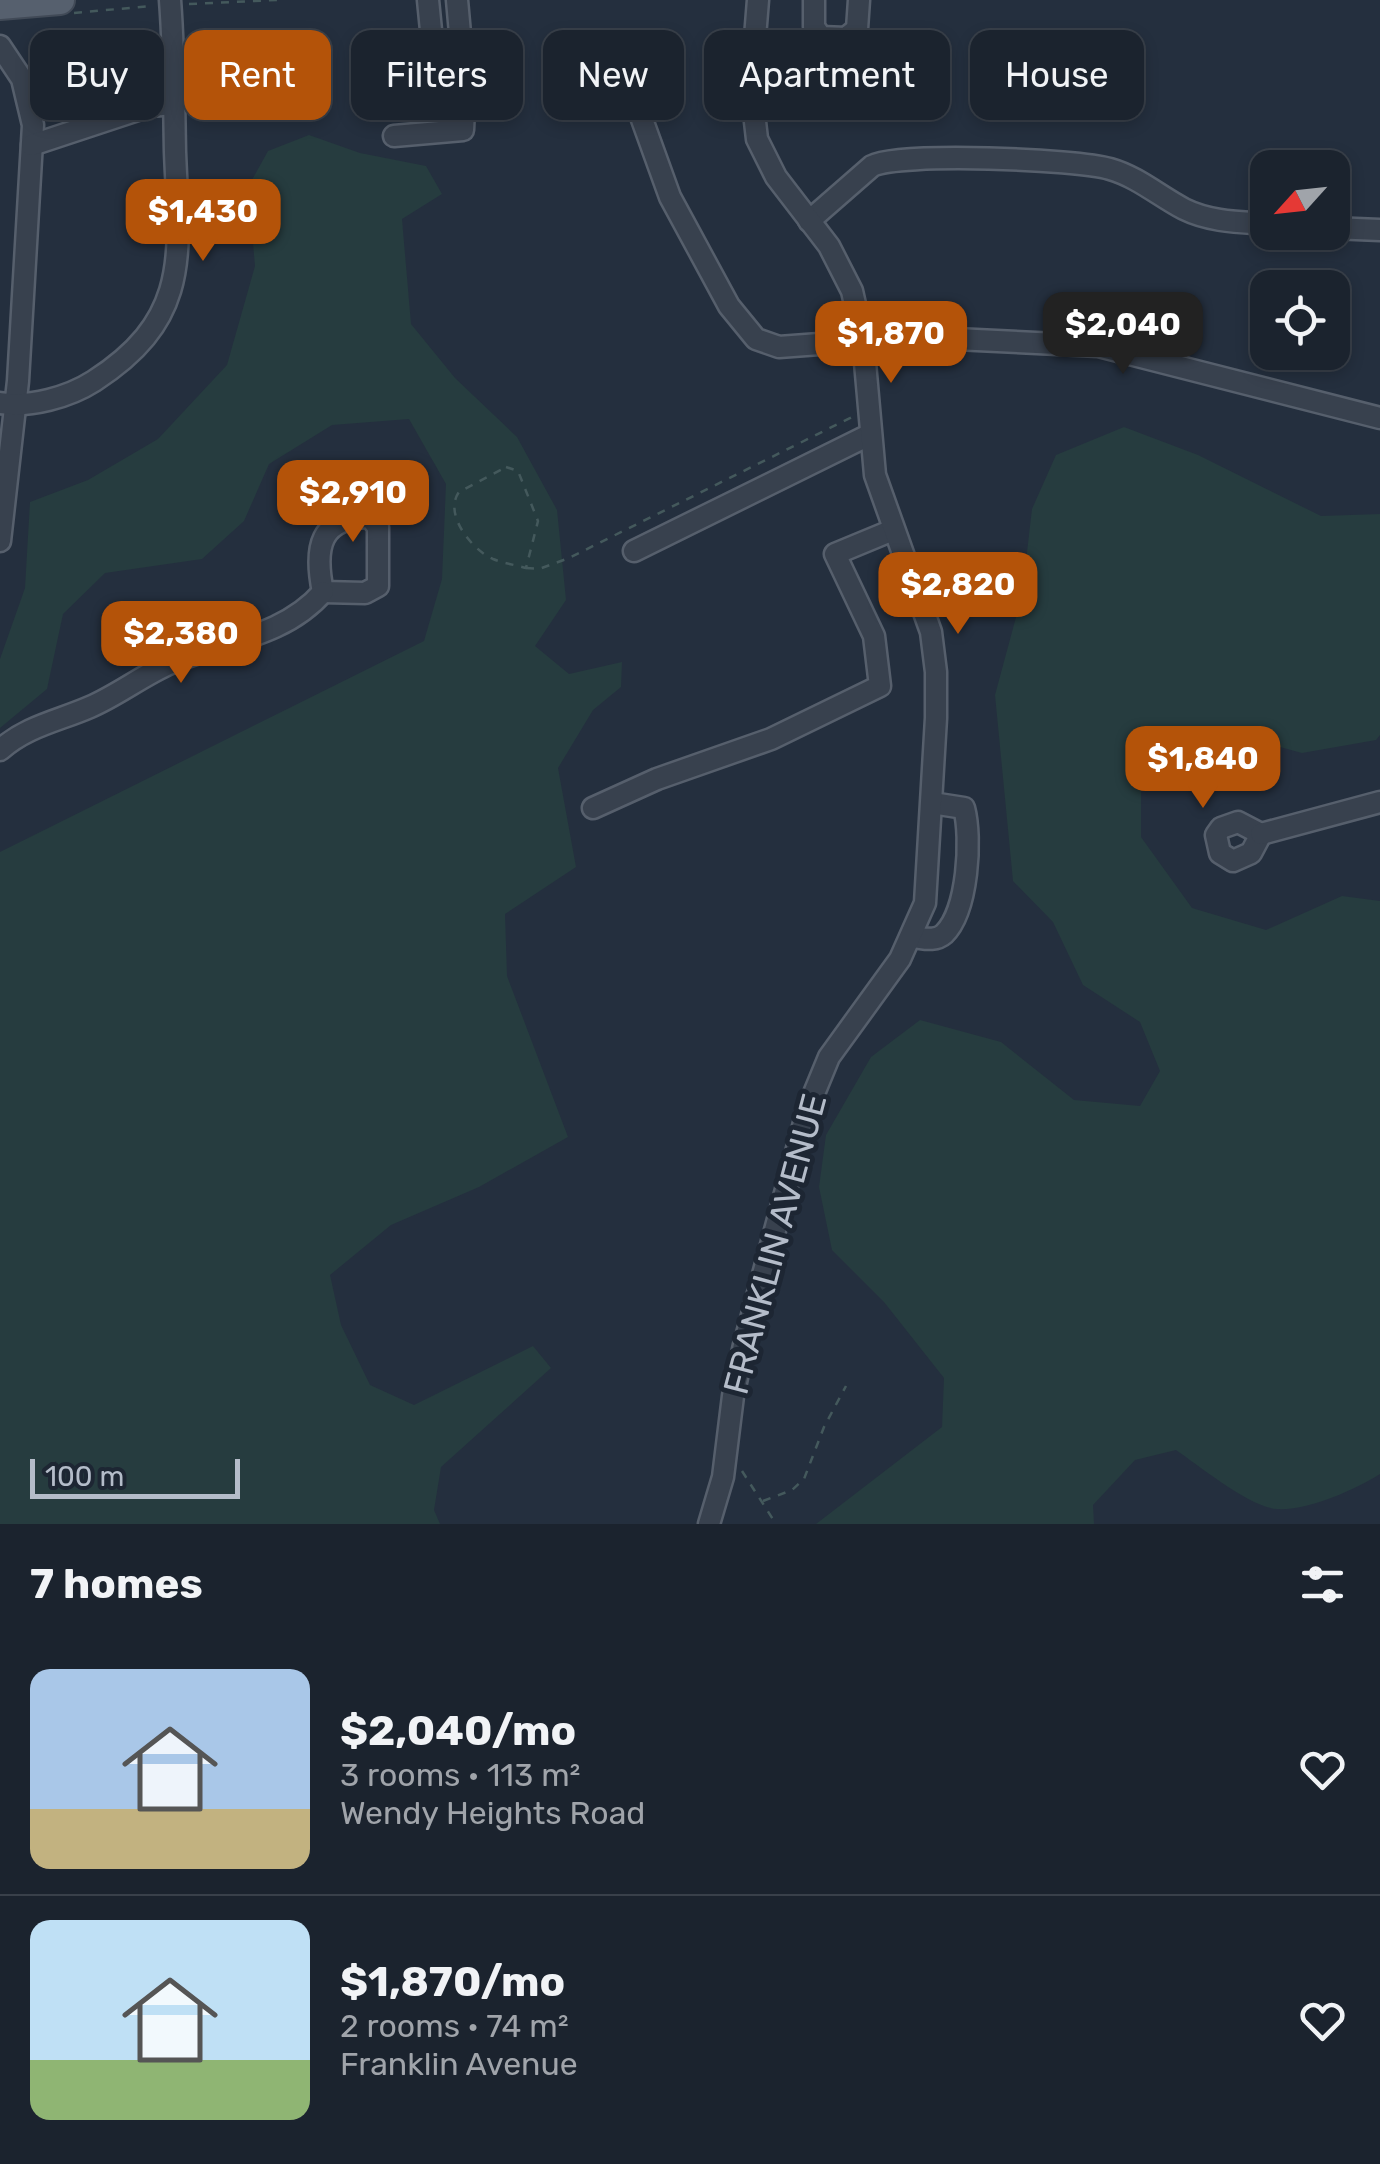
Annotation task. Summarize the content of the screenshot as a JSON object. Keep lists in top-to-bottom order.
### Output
{
  "streets": {
    "street": ["FRANKLIN AVENUE"]
  },
  "scale_bar": "100 m",
  "north": "bottom left",
  "page": {
    "chip": [
      "Buy",
      "Rent",
      "Filters",
      "New",
      "Apartment",
      "House"
    ],
    "price": [
      "$1,430",
      "$2,040",
      "$1,870",
      "$2,910",
      "$2,820",
      "$2,380",
      "$1,840"
    ],
    "scale": "100 m",
    "heading": "7 homes",
    "list": [
      {
        "name": "$2,040/mo",
        "note": "3 rooms · 113 m² · Wendy Heights Road"
      },
      {
        "name": "$1,870/mo",
        "note": "2 rooms · 74 m² · Franklin Avenue"
      }
    ]
  }
}
